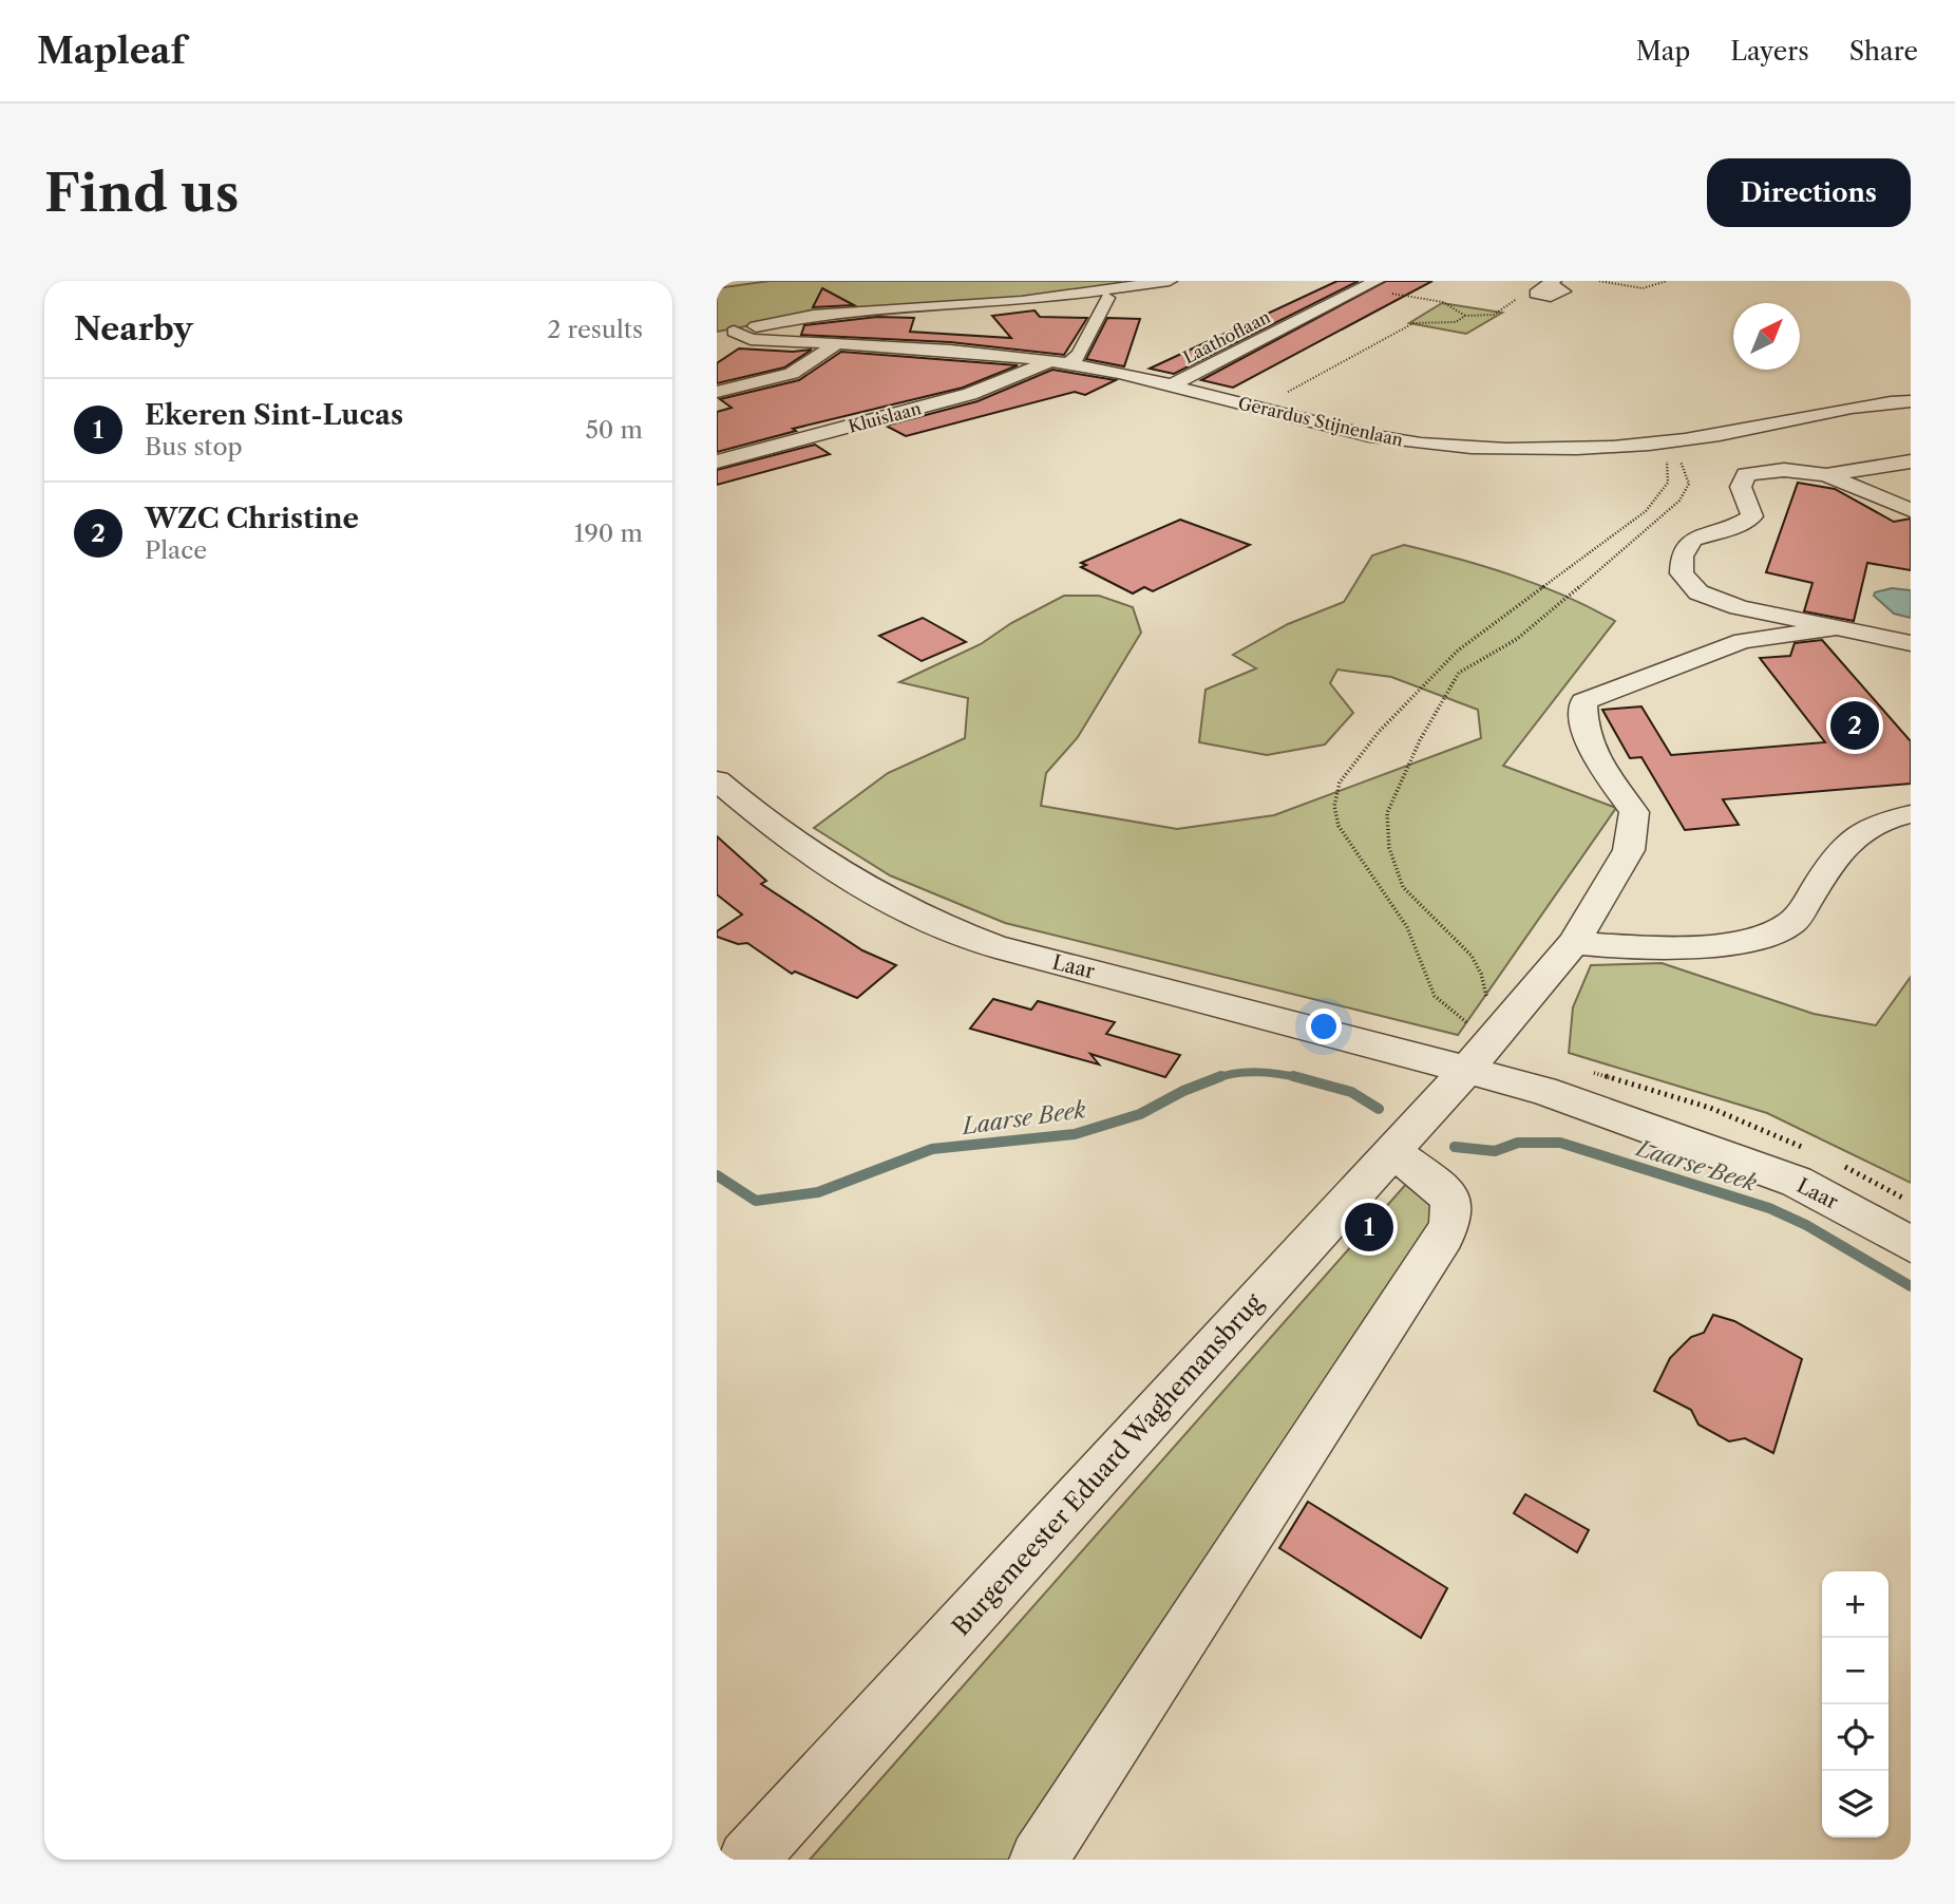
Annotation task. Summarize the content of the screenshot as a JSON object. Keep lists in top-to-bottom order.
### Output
{
  "streets": {
    "street": [
      "Laathoflaan",
      "Kluislaan",
      "Gerardus Stijnenlaan",
      "Laar",
      "Burgemeester Eduard Waghemansbrug"
    ]
  },
  "crossings": [
    ["Laathoflaan", "Gerardus Stijnenlaan"],
    ["Kluislaan", "Gerardus Stijnenlaan"],
    ["Laar", "Burgemeester Eduard Waghemansbrug"]
  ],
  "water": ["Laarse Beek"],
  "north": "top right",
  "page": {
    "header": "Mapleaf",
    "nav": ["Map", "Layers", "Share"],
    "buttons": "Directions",
    "title": "Find us",
    "heading": ["Nearby", "2 results"],
    "list": [
      {
        "mark": "1",
        "name": "Ekeren Sint-Lucas",
        "note": "Bus stop",
        "value": "50 m"
      },
      {
        "mark": "2",
        "name": "WZC Christine",
        "note": "Place",
        "value": "190 m"
      }
    ],
    "pins": ["2", "1"],
    "map_buttons": ["+", "−"]
  }
}
